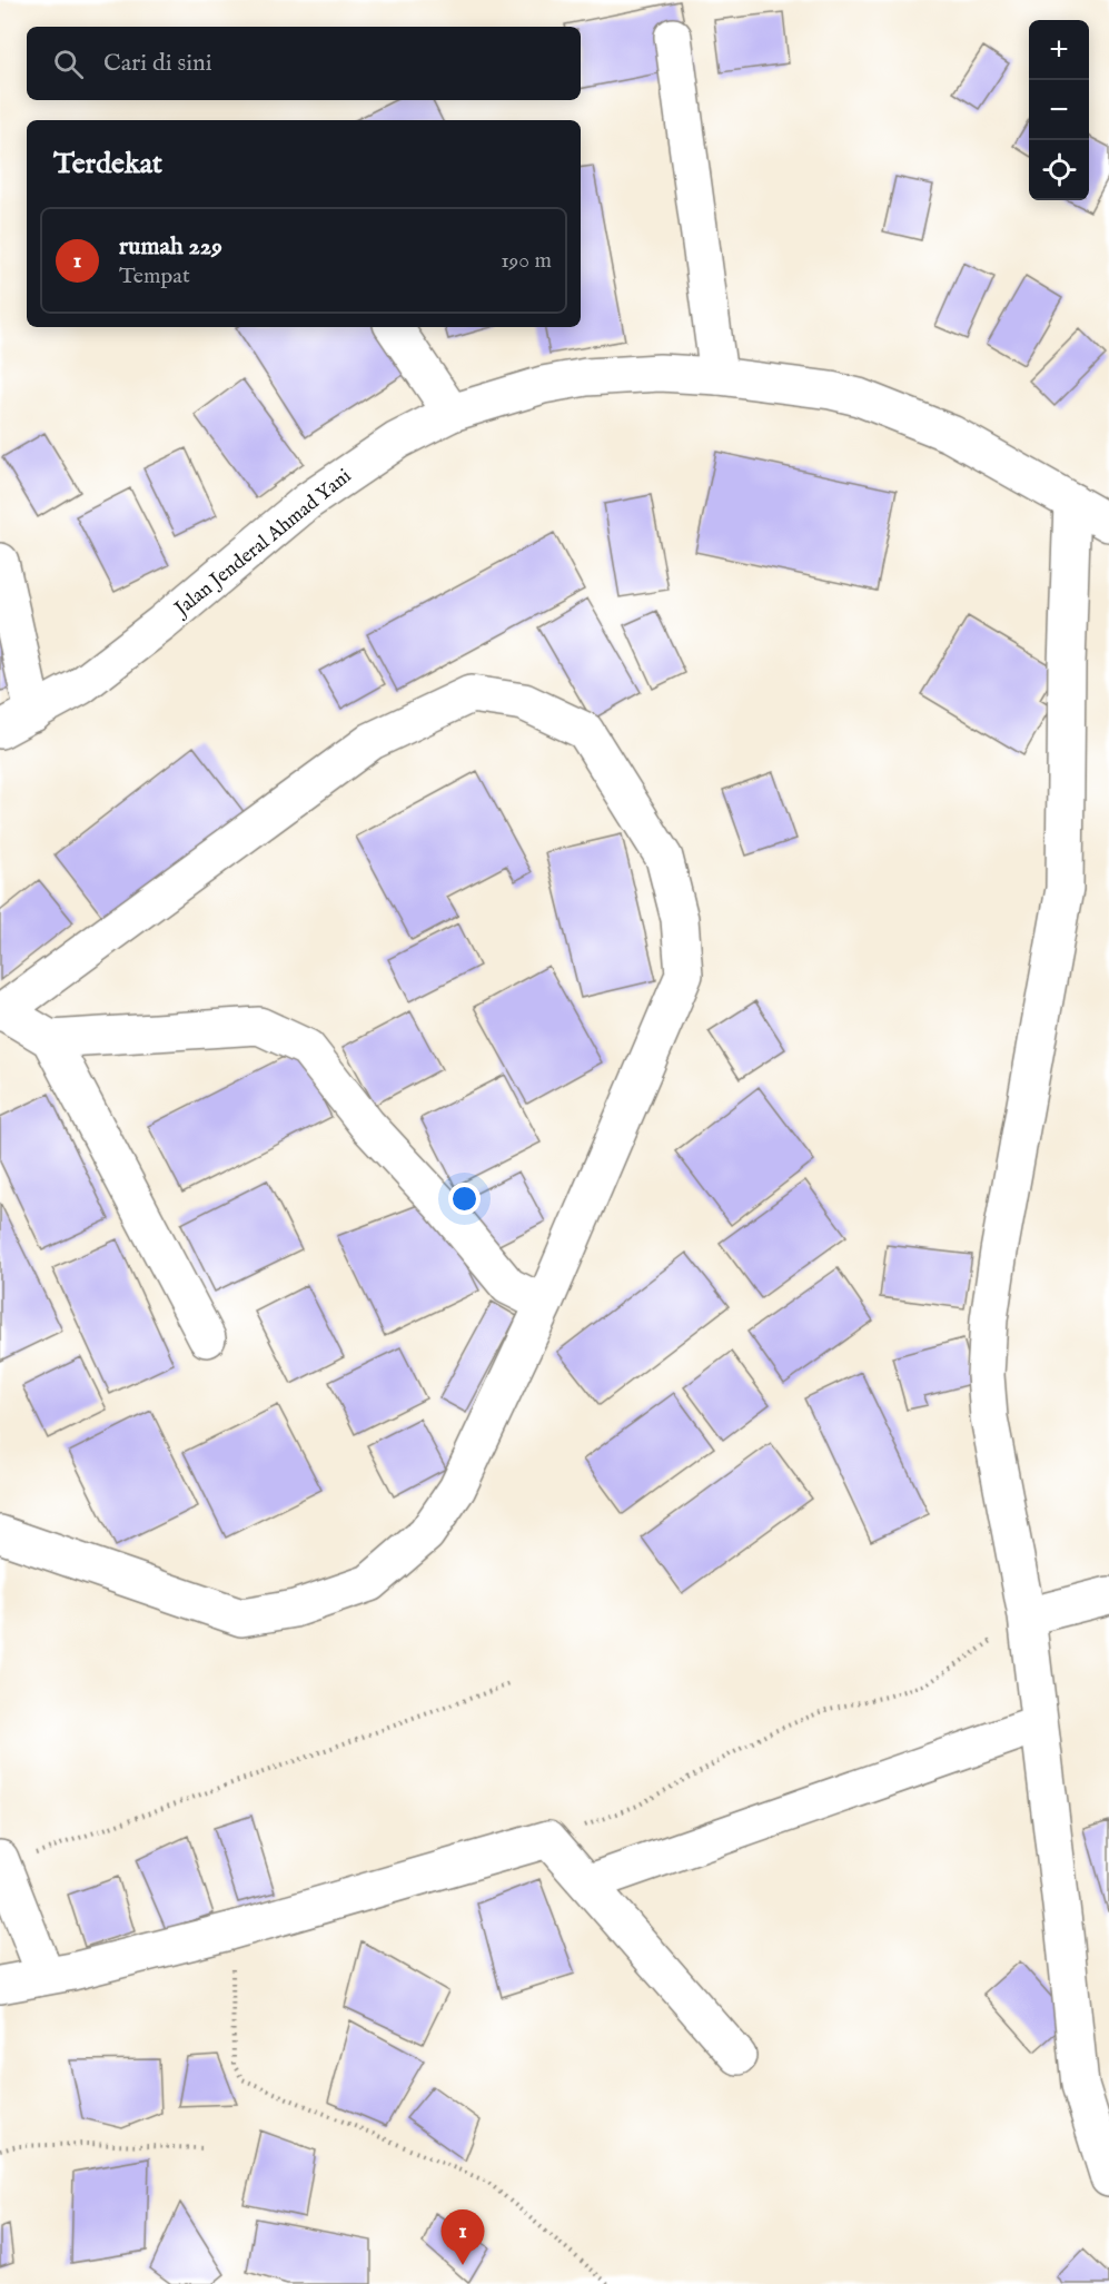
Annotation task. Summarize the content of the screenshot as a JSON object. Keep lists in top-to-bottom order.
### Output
{
  "streets": {
    "main road": ["Jalan Jenderal Ahmad Yani"]
  },
  "page": {
    "map_buttons": ["+", "−"],
    "search": "Cari di sini",
    "heading": "Terdekat",
    "list": [
      {
        "mark": "1",
        "name": "rumah 229",
        "note": "Tempat",
        "value": "190 m"
      }
    ],
    "pins": "1"
  }
}
